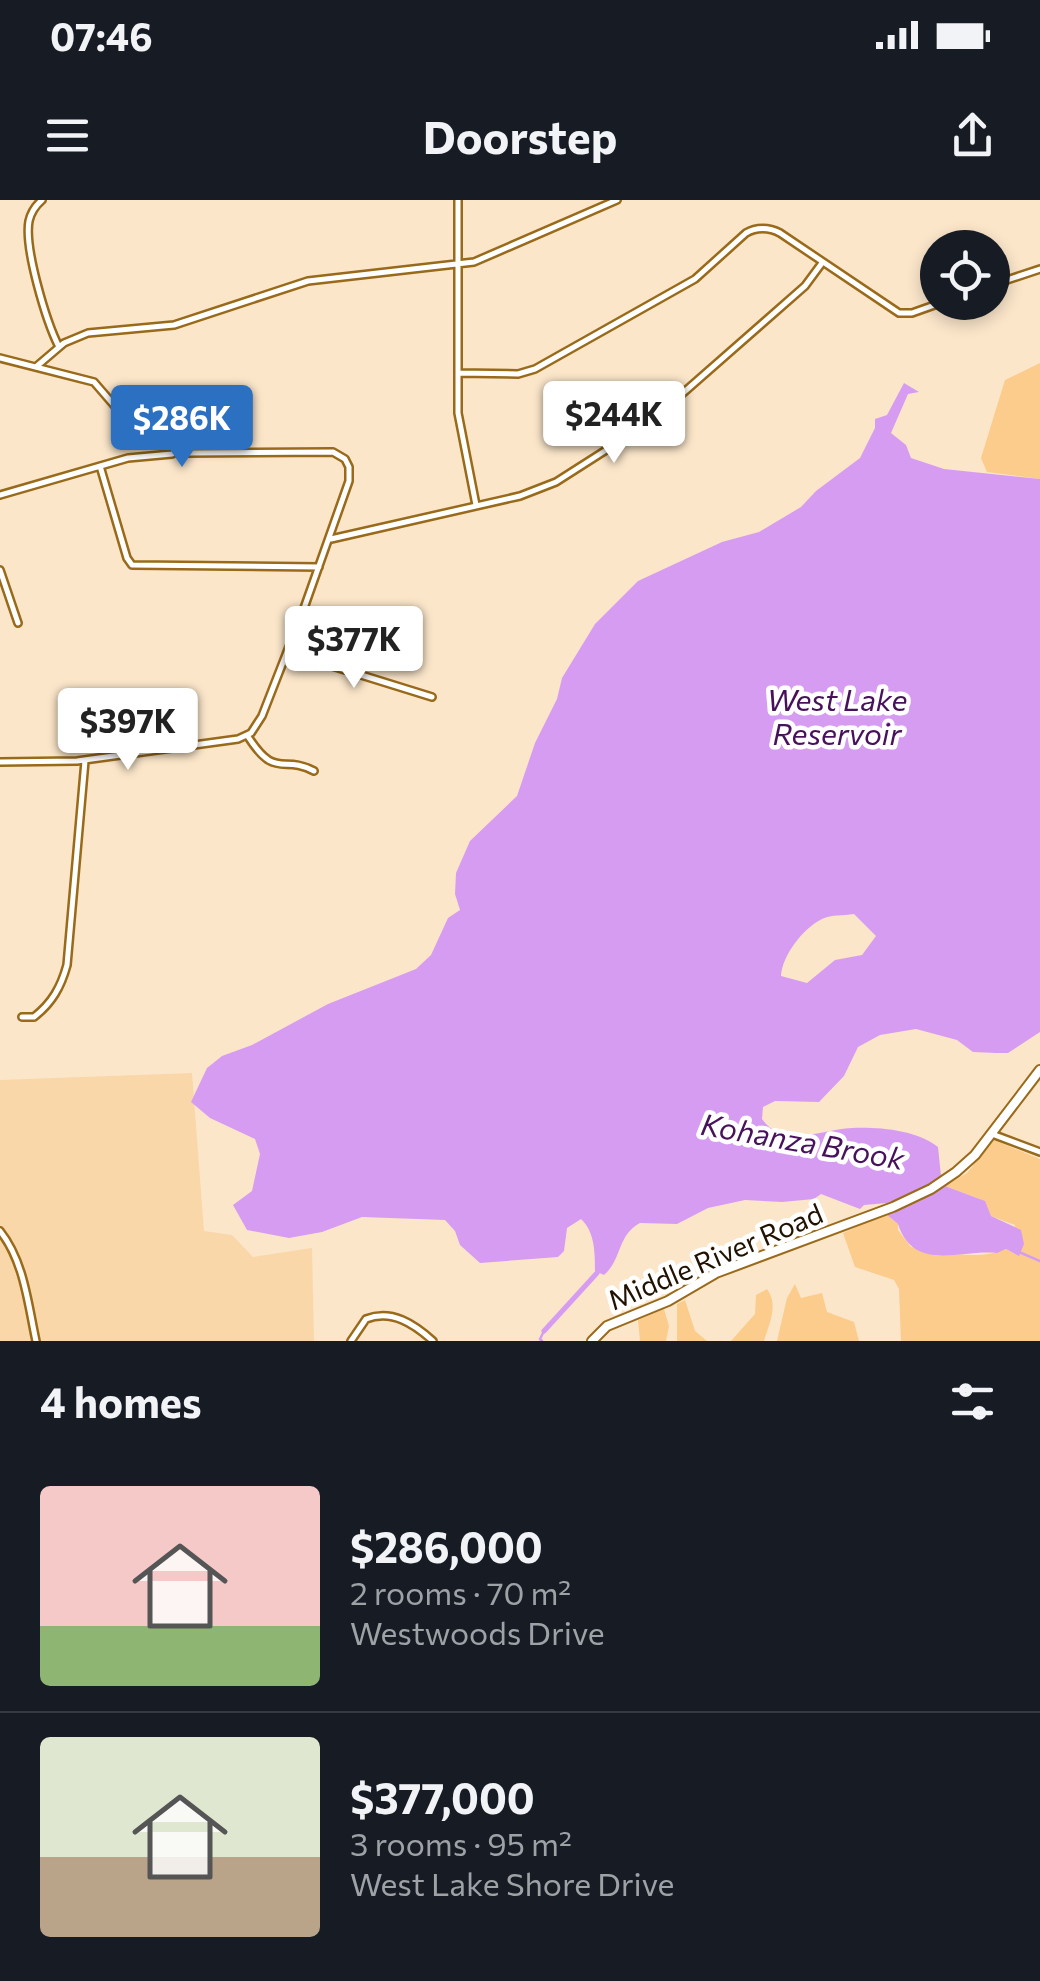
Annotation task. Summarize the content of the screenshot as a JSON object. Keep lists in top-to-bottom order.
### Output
{
  "streets": {
    "main road": ["Middle River Road"]
  },
  "water": ["West Lake Reservoir", "Kohanza Brook"],
  "page": {
    "status": "07:46",
    "header": "Doorstep",
    "price": [
      "$244K",
      "$286K",
      "$377K",
      "$397K"
    ],
    "heading": "4 homes",
    "list": [
      {
        "name": "$286,000",
        "note": "2 rooms · 70 m² · Westwoods Drive"
      },
      {
        "name": "$377,000",
        "note": "3 rooms · 95 m² · West Lake Shore Drive"
      }
    ]
  }
}
